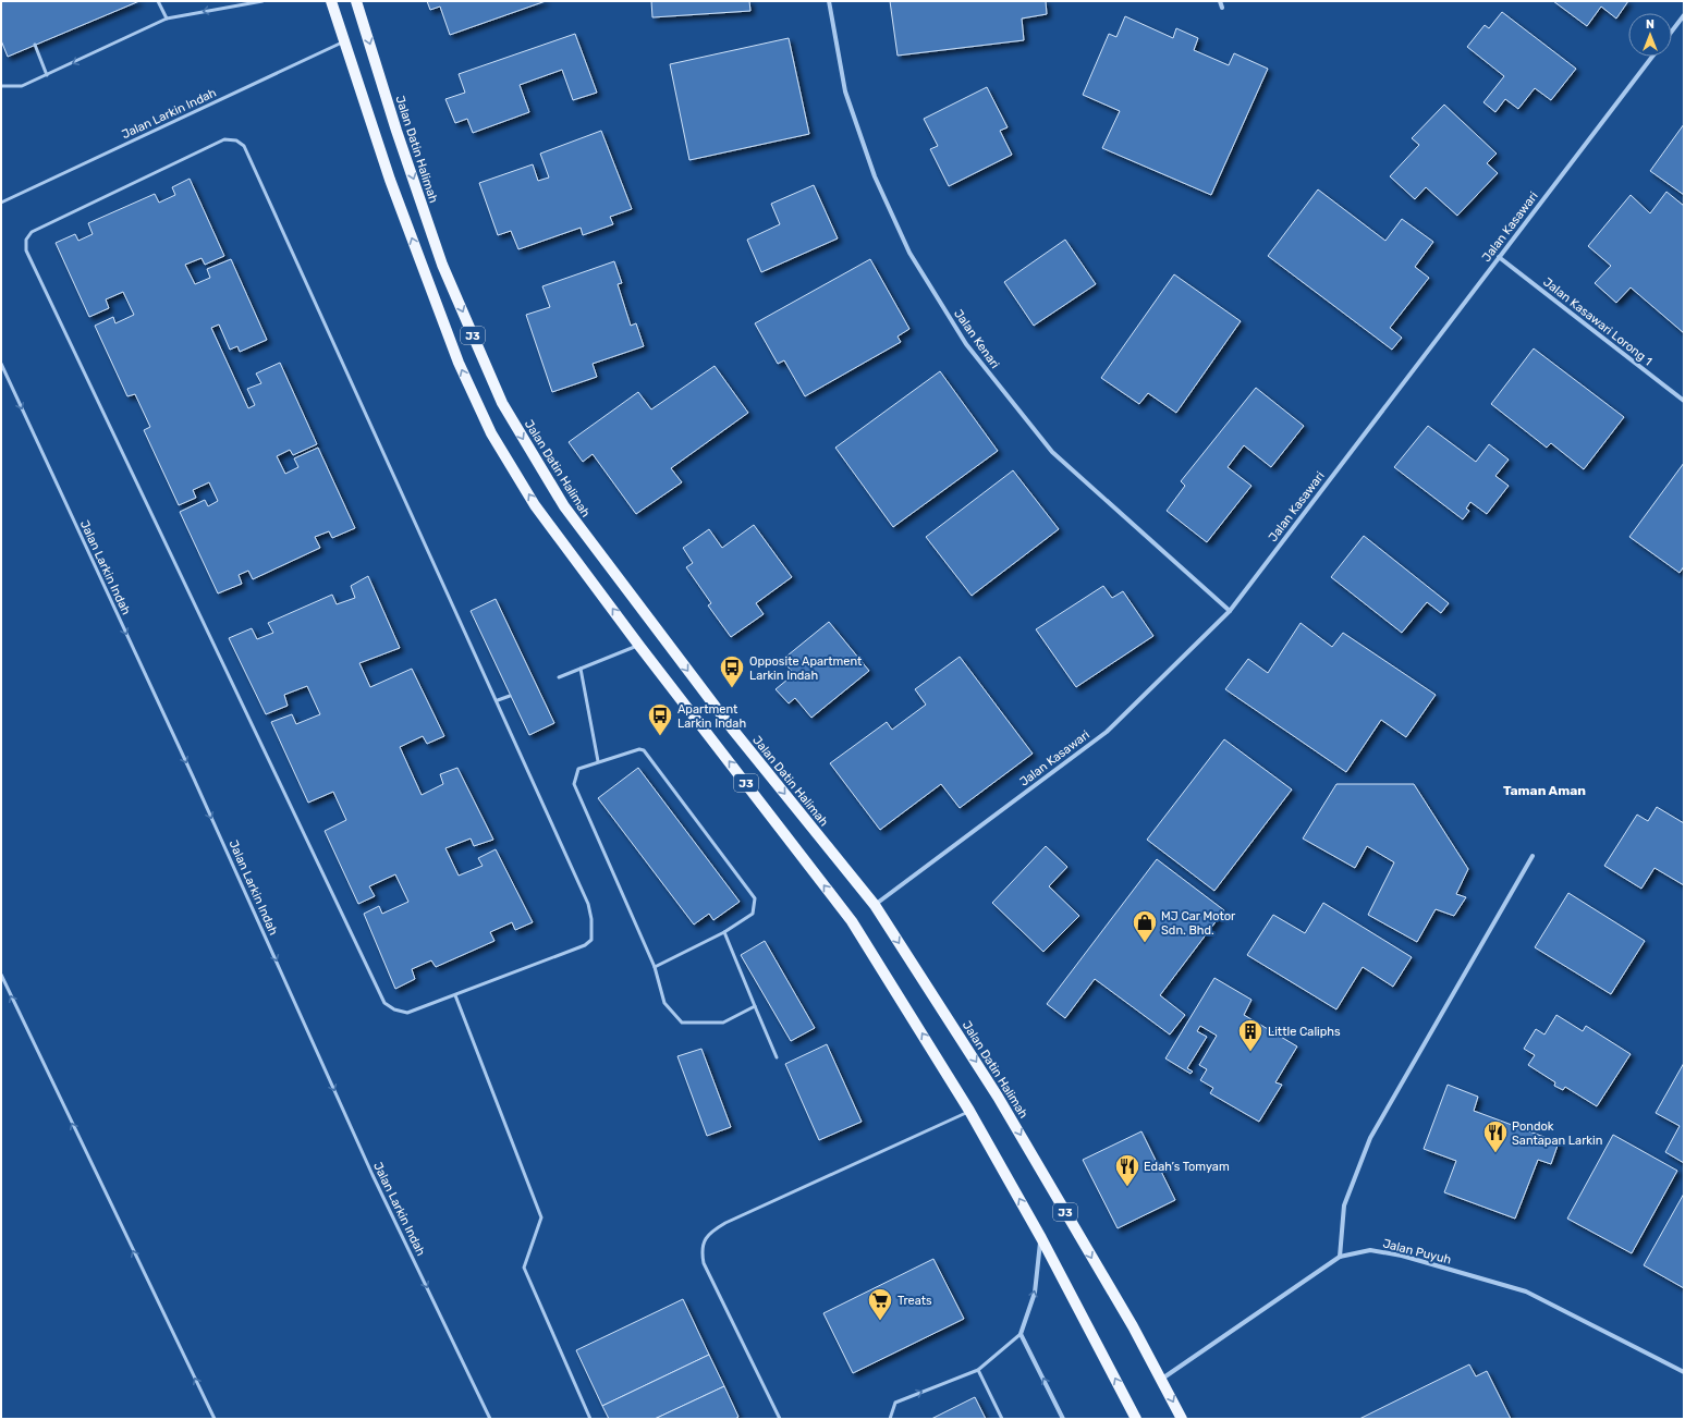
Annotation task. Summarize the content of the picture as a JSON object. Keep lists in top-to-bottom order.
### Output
{
  "streets": {
    "main road": ["Jalan Datin Halimah", "J3"],
    "street": [
      "Jalan Kasawari",
      "Jalan Kasawari Lorong 1",
      "Jalan Kenari",
      "Jalan Puyuh"
    ],
    "lane": ["Jalan Larkin Indah"]
  },
  "crossings": [
    ["Jalan Larkin Indah", "J3"],
    ["Jalan Datin Halimah", "Jalan Kasawari"],
    ["Jalan Datin Halimah", "Jalan Puyuh"],
    ["Jalan Kasawari", "Jalan Kasawari Lorong 1"],
    ["Jalan Kasawari", "Jalan Kenari"]
  ],
  "one_way": ["Jalan Larkin Indah"],
  "districts": ["Taman Aman"],
  "places": {
    "bus stop": ["Opposite Apartment Larkin Indah", "Apartment Larkin Indah"],
    "shop": ["MJ Car Motor Sdn. Bhd."],
    "building": ["Little Caliphs"],
    "restaurant": ["Pondok Santapan Larkin", "Edah’s Tomyam"],
    "supermarket": ["Treats"]
  },
  "north": "top"
}
